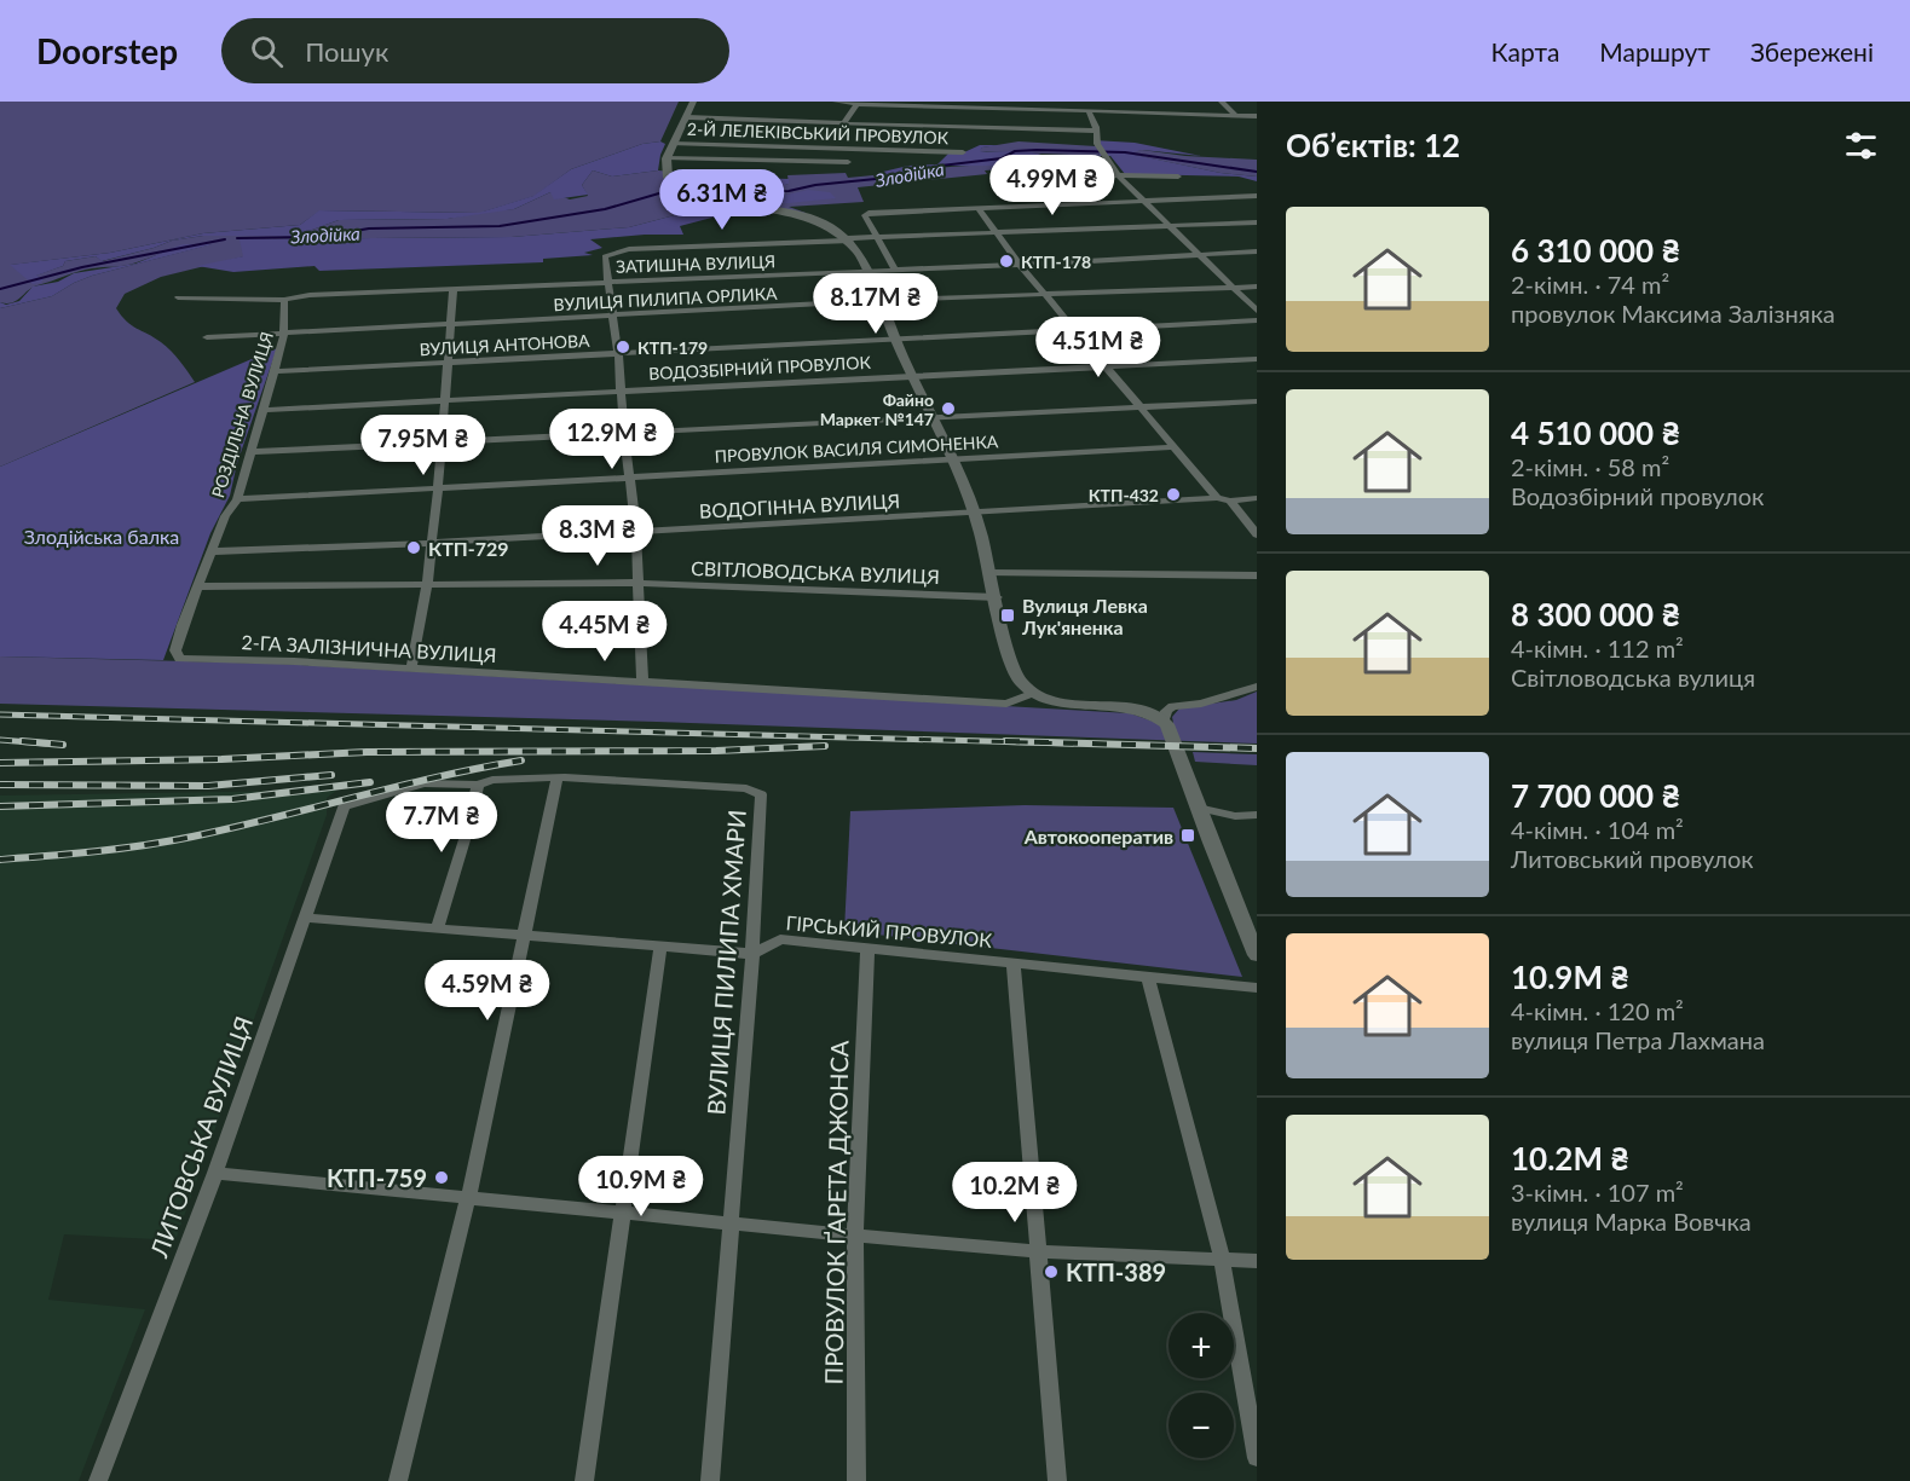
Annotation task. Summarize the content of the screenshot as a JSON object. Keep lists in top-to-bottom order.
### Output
{
  "streets": {
    "street": [
      "2-Й ЛЕЛЕКІВСЬКИЙ ПРОВУЛОК",
      "ЗАТИШНА ВУЛИЦЯ",
      "ВУЛИЦЯ ПИЛИПА ОРЛИКА",
      "ВУЛИЦЯ АНТОНОВА",
      "ВОДОЗБІРНИЙ ПРОВУЛОК",
      "РОЗДІЛЬНА ВУЛИЦЯ",
      "ПРОВУЛОК ВАСИЛЯ СИМОНЕНКА",
      "ВОДОГІННА ВУЛИЦЯ",
      "СВІТЛОВОДСЬКА ВУЛИЦЯ",
      "2-ГА ЗАЛІЗНИЧНА ВУЛИЦЯ",
      "ГІРСЬКИЙ ПРОВУЛОК",
      "ВУЛИЦЯ ПИЛИПА ХМАРИ",
      "ЛИТОВСЬКА ВУЛИЦЯ",
      "ПРОВУЛОК ҐАРЕТА ДЖОНСА"
    ]
  },
  "crossings": [
    ["ЗАТИШНА ВУЛИЦЯ", "РОЗДІЛЬНА ВУЛИЦЯ"],
    ["ВУЛИЦЯ ПИЛИПА ОРЛИКА", "РОЗДІЛЬНА ВУЛИЦЯ"],
    ["ВУЛИЦЯ АНТОНОВА", "РОЗДІЛЬНА ВУЛИЦЯ"],
    ["ВОДОЗБІРНИЙ ПРОВУЛОК", "РОЗДІЛЬНА ВУЛИЦЯ"],
    ["РОЗДІЛЬНА ВУЛИЦЯ", "ПРОВУЛОК ВАСИЛЯ СИМОНЕНКА"],
    ["РОЗДІЛЬНА ВУЛИЦЯ", "ВОДОГІННА ВУЛИЦЯ"],
    ["РОЗДІЛЬНА ВУЛИЦЯ", "СВІТЛОВОДСЬКА ВУЛИЦЯ"],
    ["РОЗДІЛЬНА ВУЛИЦЯ", "2-ГА ЗАЛІЗНИЧНА ВУЛИЦЯ"],
    ["ГІРСЬКИЙ ПРОВУЛОК", "ВУЛИЦЯ ПИЛИПА ХМАРИ"],
    ["ГІРСЬКИЙ ПРОВУЛОК", "ЛИТОВСЬКА ВУЛИЦЯ"],
    ["ГІРСЬКИЙ ПРОВУЛОК", "ПРОВУЛОК ҐАРЕТА ДЖОНСА"]
  ],
  "water": ["Злодійка"],
  "parks": ["Злодійська балка"],
  "places": {
    "other": [
      "КТП-178",
      "КТП-179",
      "Файно Маркет №147",
      "КТП-432",
      "КТП-729",
      "КТП-759",
      "КТП-389"
    ],
    "transit": ["Вулиця Левка Лук'яненка", "Автокооператив"]
  },
  "page": {
    "header": "Doorstep",
    "search": "Пошук",
    "nav": ["Карта", "Маршрут", "Збережені"],
    "heading": "Об’єктів: 12",
    "price": [
      "4.99M ₴",
      "6.31M ₴",
      "8.17M ₴",
      "4.51M ₴",
      "12.9M ₴",
      "7.95M ₴",
      "8.3M ₴",
      "4.45M ₴",
      "7.7M ₴",
      "4.59M ₴",
      "10.9M ₴",
      "10.2M ₴"
    ],
    "list": [
      {
        "name": "6 310 000 ₴",
        "note": "2-кімн. · 74 m² · провулок Максима Залізняка"
      },
      {
        "name": "4 510 000 ₴",
        "note": "2-кімн. · 58 m² · Водозбірний провулок"
      },
      {
        "name": "8 300 000 ₴",
        "note": "4-кімн. · 112 m² · Світловодська вулиця"
      },
      {
        "name": "7 700 000 ₴",
        "note": "4-кімн. · 104 m² · Литовський провулок"
      },
      {
        "name": "10.9M ₴",
        "note": "4-кімн. · 120 m² · вулиця Петра Лахмана"
      },
      {
        "name": "10.2M ₴",
        "note": "3-кімн. · 107 m² · вулиця Марка Вовчка"
      }
    ],
    "map_buttons": ["+", "−"]
  }
}
